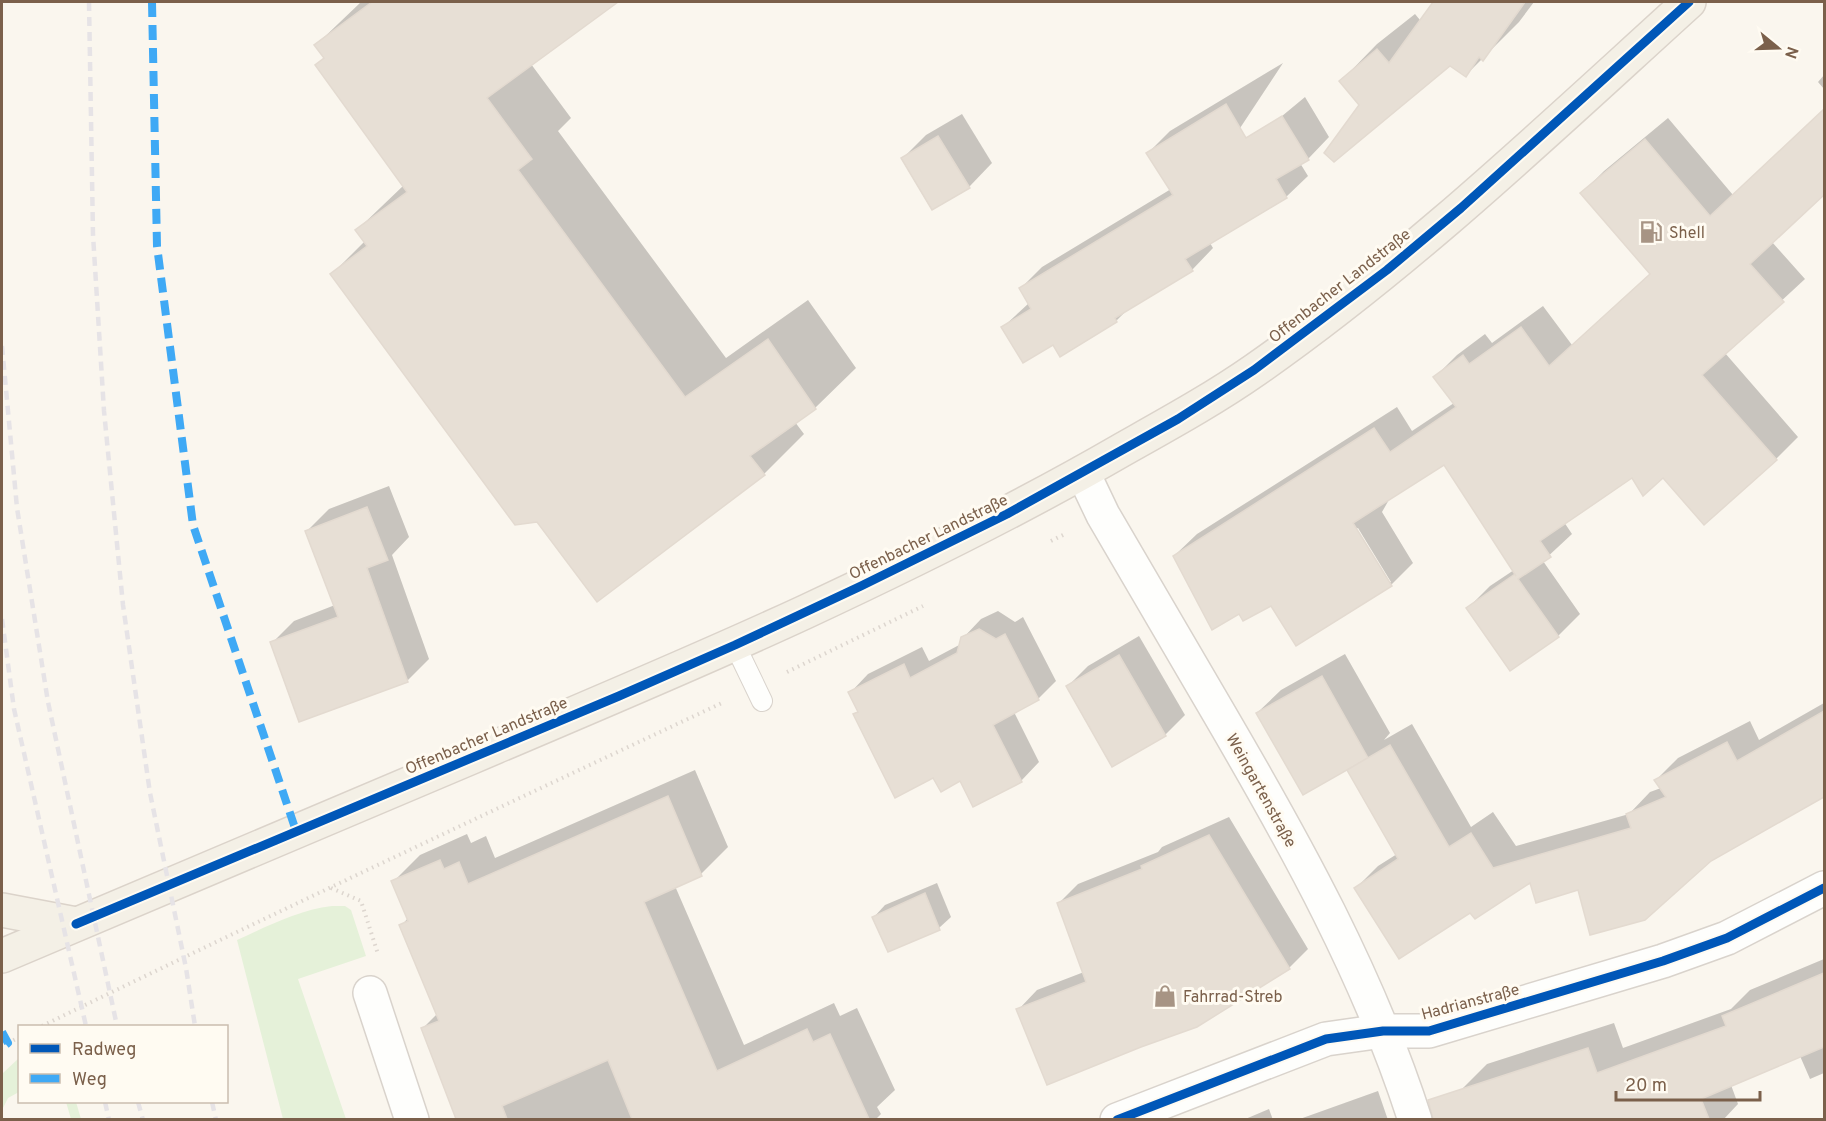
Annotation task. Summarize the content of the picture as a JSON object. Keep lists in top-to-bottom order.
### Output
{
  "streets": {
    "main road": ["Offenbacher Landstraße"],
    "street": ["Weingartenstraße", "Hadrianstraße"]
  },
  "crossings": [
    ["Offenbacher Landstraße", "Weingartenstraße"],
    ["Weingartenstraße", "Hadrianstraße"]
  ],
  "places": {
    "fuel station": ["Shell"],
    "shop": ["Fahrrad-Streb"]
  },
  "legend": ["Radweg", "Weg"],
  "scale_bar": "20 m",
  "north": "right"
}
